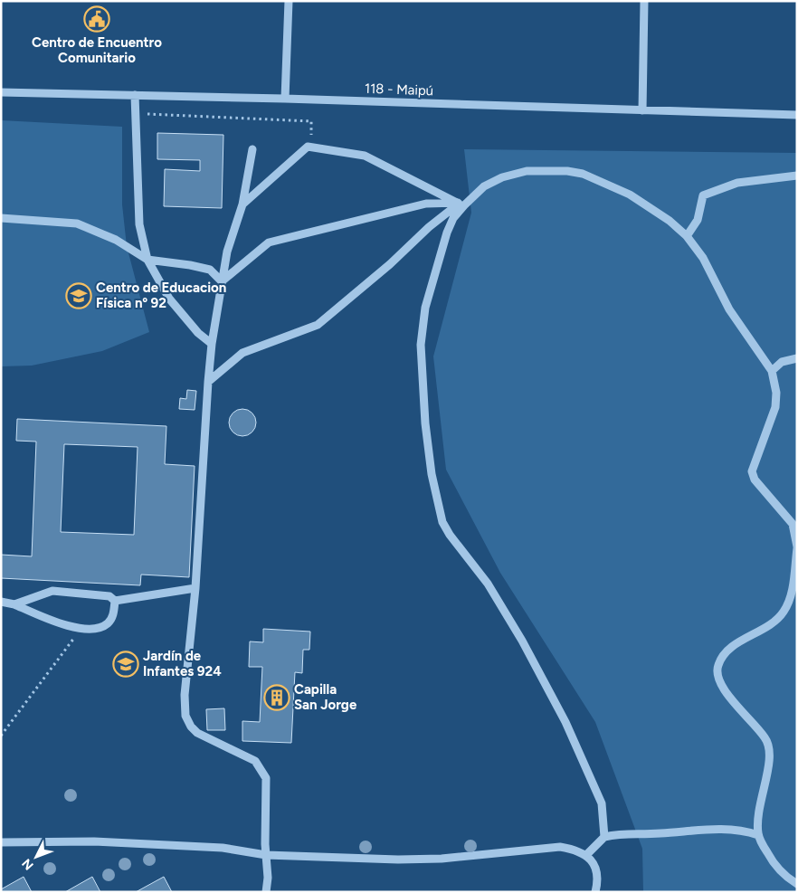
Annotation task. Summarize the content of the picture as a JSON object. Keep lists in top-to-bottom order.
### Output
{
  "streets": {
    "street": ["118 - Maipú"]
  },
  "places": {
    "public building": ["Centro de Encuentro Comunitario"],
    "school or university": ["Centro de Educacion Física nº 92", "Jardín de Infantes 924"],
    "building": ["Capilla San Jorge"]
  },
  "north": "bottom left"
}
